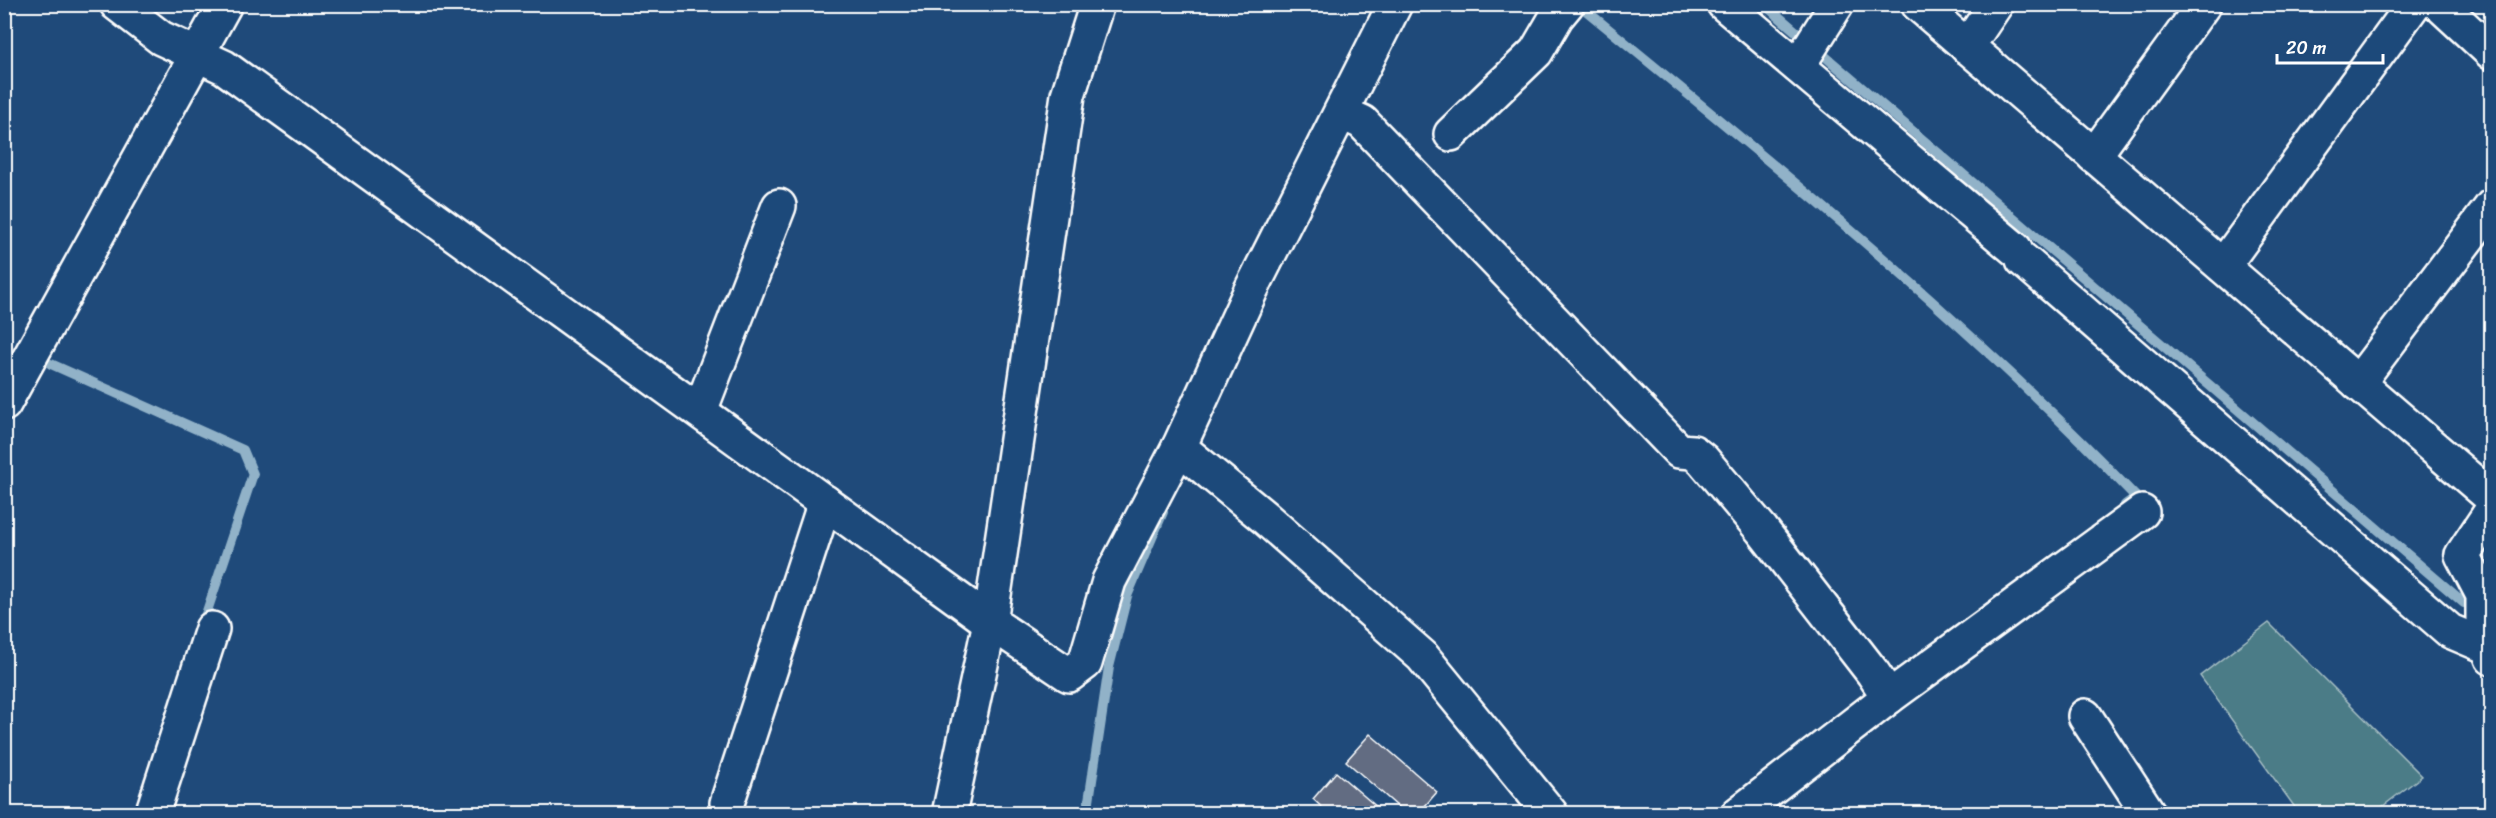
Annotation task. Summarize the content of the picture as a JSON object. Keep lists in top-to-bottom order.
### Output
{
  "scale_bar": "20 m"
}
